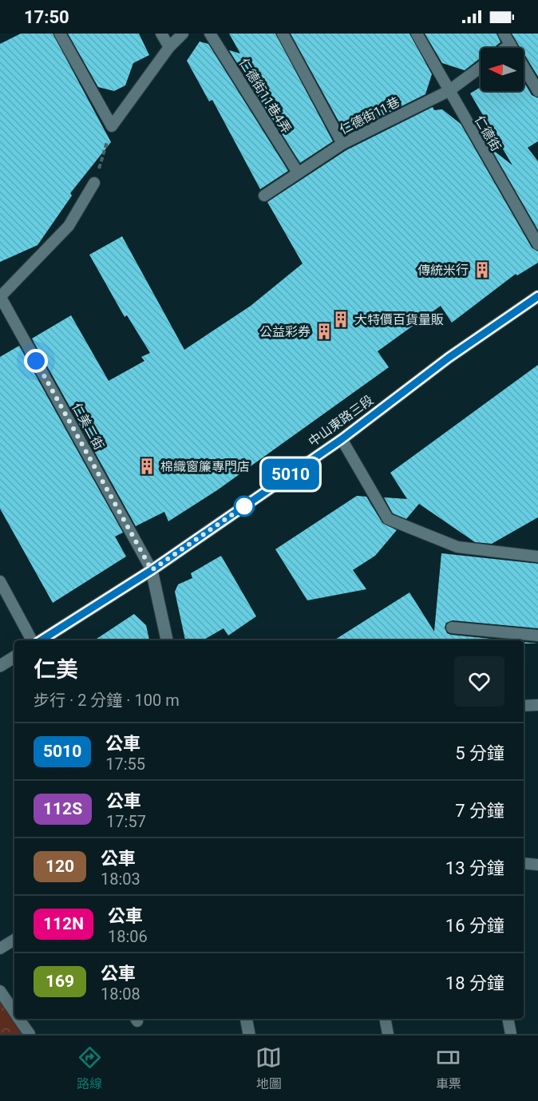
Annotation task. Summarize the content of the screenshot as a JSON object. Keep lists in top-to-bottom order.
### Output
{
  "streets": {
    "main road": ["中山東路三段"],
    "lane": [
      "仁德街11巷4弄",
      "仁德街11巷",
      "仁德街",
      "仁美二街"
    ]
  },
  "crossings": [
    ["仁德街11巷4弄", "仁德街11巷"],
    ["仁德街11巷", "仁德街"],
    ["中山東路三段", "仁美二街"]
  ],
  "places": {
    "building": [
      "傳統米行",
      "大特價百貨量販",
      "公益彩券",
      "棉織窗簾專門店"
    ]
  },
  "lines": ["bus line 5010"],
  "north": "left",
  "page": {
    "status": "17:50",
    "on_map": "5010",
    "heading": ["仁美", "步行 · 2 分鐘 · 100 m"],
    "list": [
      {
        "mark": "5010",
        "name": "公車",
        "note": "17:55",
        "value": "5 分鐘"
      },
      {
        "mark": "112S",
        "name": "公車",
        "note": "17:57",
        "value": "7 分鐘"
      },
      {
        "mark": "120",
        "name": "公車",
        "note": "18:03",
        "value": "13 分鐘"
      },
      {
        "mark": "112N",
        "name": "公車",
        "note": "18:06",
        "value": "16 分鐘"
      },
      {
        "mark": "169",
        "name": "公車",
        "note": "18:08",
        "value": "18 分鐘"
      }
    ],
    "tabs": ["路線", "地圖", "車票"]
  }
}
